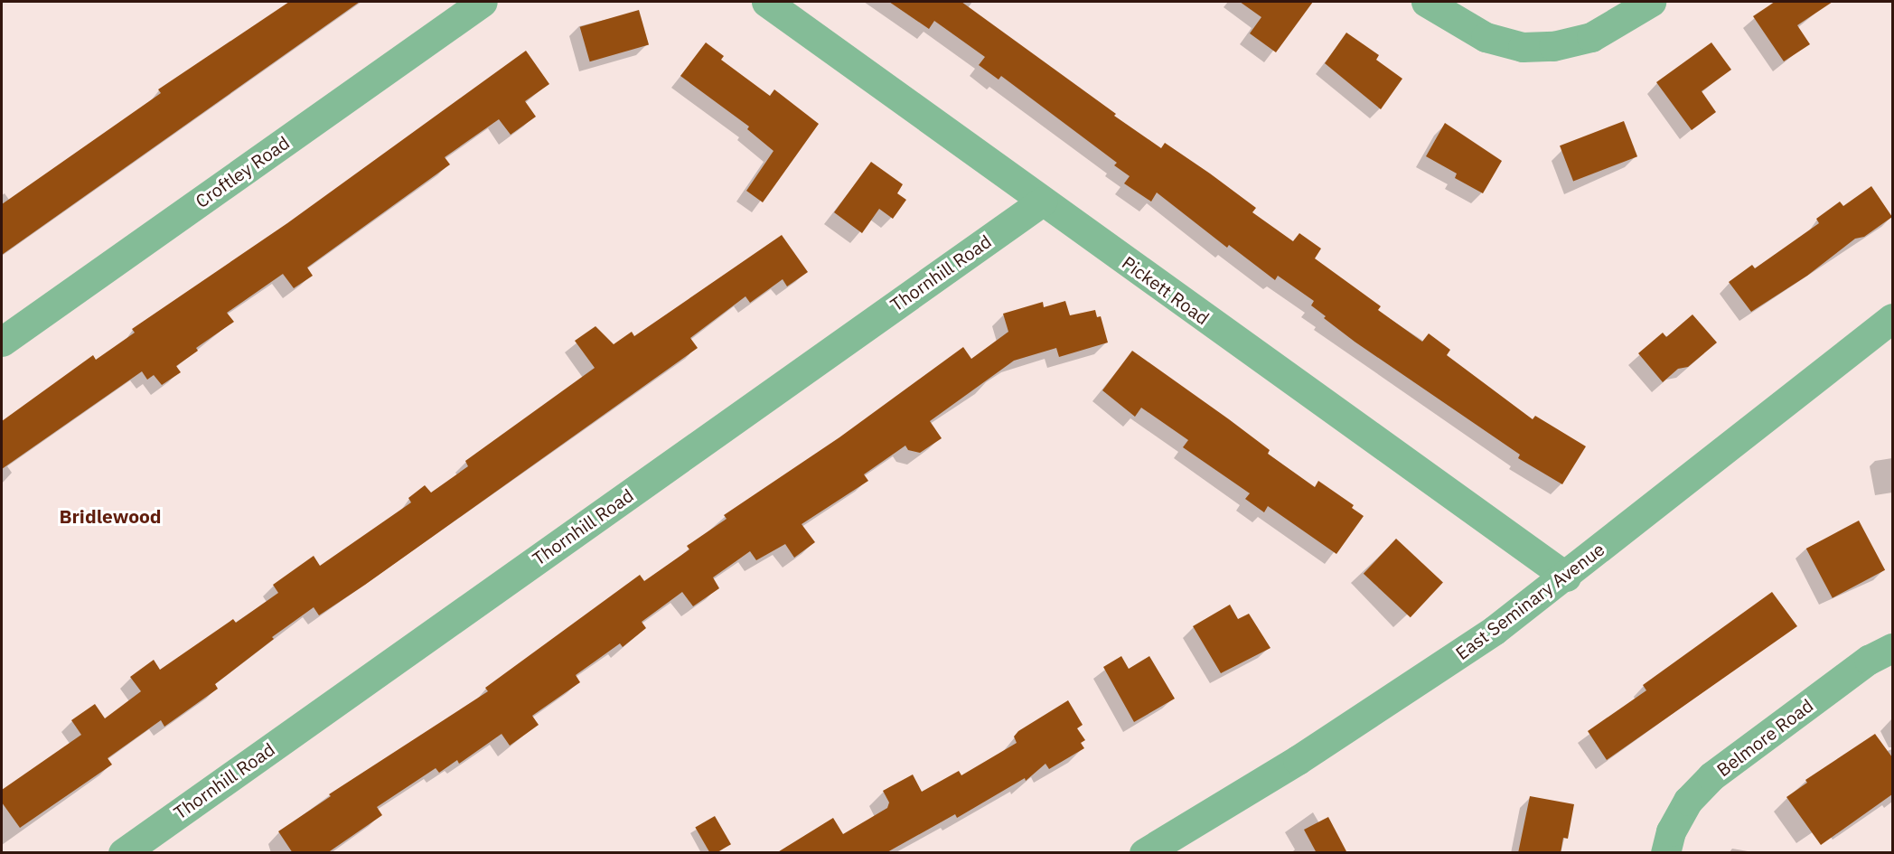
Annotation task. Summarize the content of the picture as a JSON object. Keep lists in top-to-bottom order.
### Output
{
  "streets": {
    "street": [
      "Croftley Road",
      "Thornhill Road",
      "Pickett Road",
      "East Seminary Avenue",
      "Belmore Road"
    ]
  },
  "crossings": [
    ["Thornhill Road", "Pickett Road"],
    ["Pickett Road", "East Seminary Avenue"]
  ],
  "districts": ["Bridlewood"]
}
